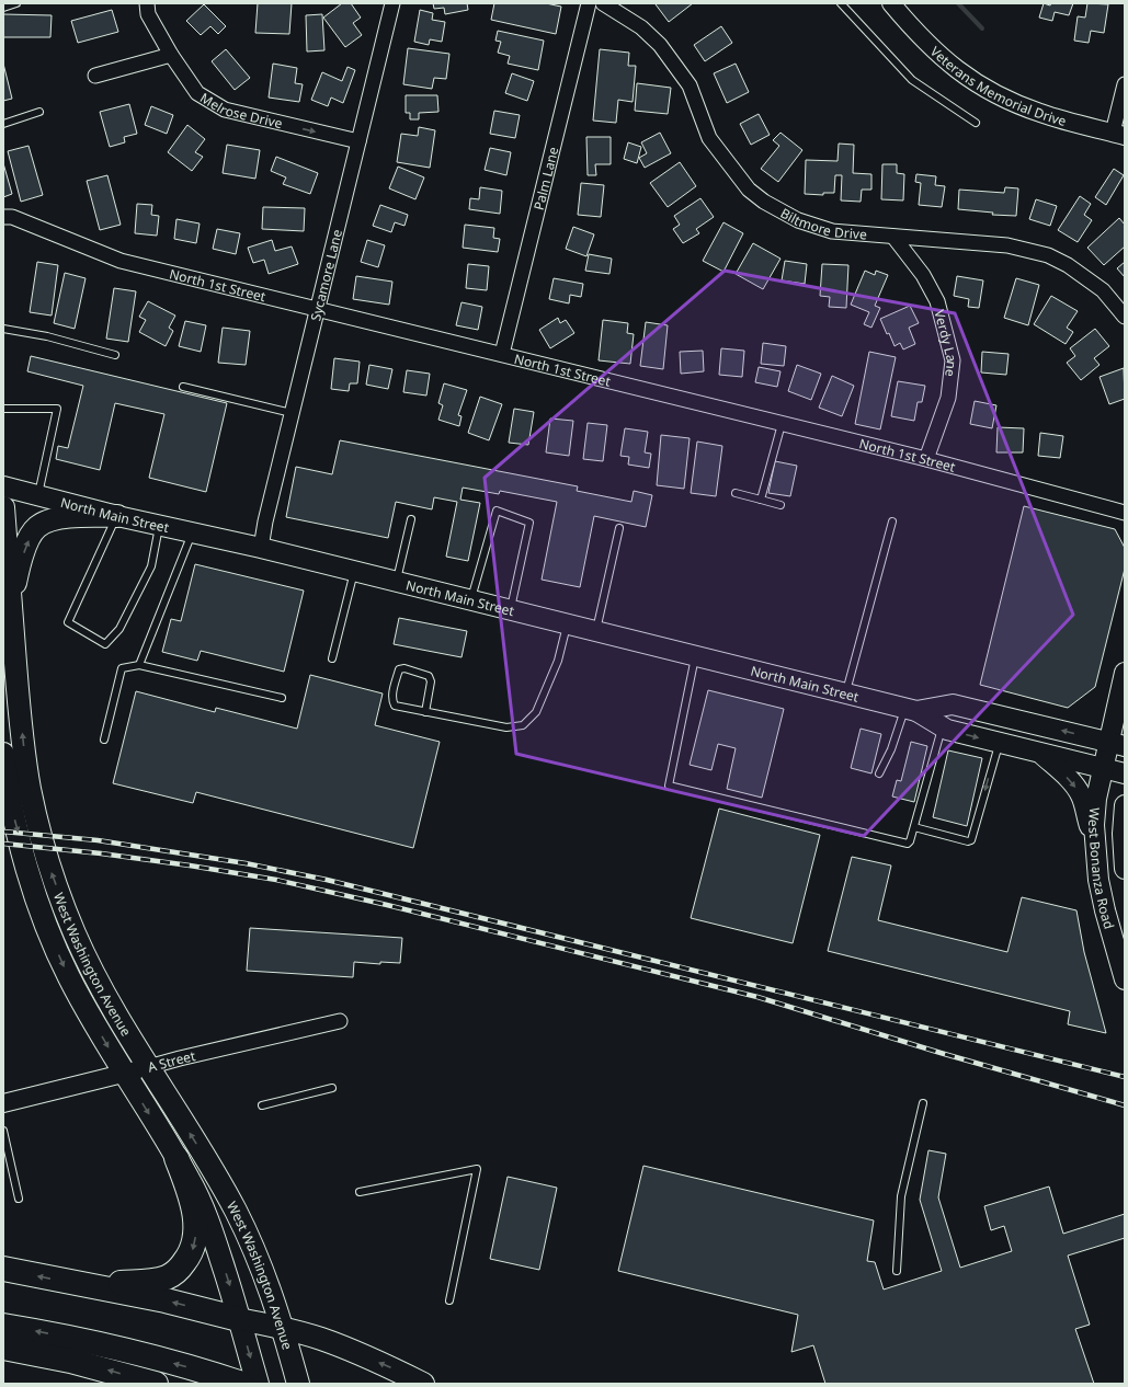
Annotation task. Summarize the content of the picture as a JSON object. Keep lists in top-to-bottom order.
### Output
{
  "streets": {
    "main road": ["North Main Street", "West Bonanza Road", "West Washington Avenue"],
    "street": [
      "Veterans Memorial Drive",
      "Melrose Drive",
      "Palm Lane",
      "Biltmore Drive",
      "Sycamore Lane",
      "North 1st Street",
      "Verdy Lane",
      "A Street"
    ]
  },
  "crossings": [
    ["Melrose Drive", "Sycamore Lane"],
    ["Palm Lane", "North 1st Street"],
    ["Biltmore Drive", "Verdy Lane"],
    ["Sycamore Lane", "North 1st Street"],
    ["Sycamore Lane", "North Main Street"],
    ["North 1st Street", "Verdy Lane"],
    ["North Main Street", "West Bonanza Road"],
    ["West Washington Avenue", "A Street"]
  ],
  "one_way": ["Melrose Drive"]
}
